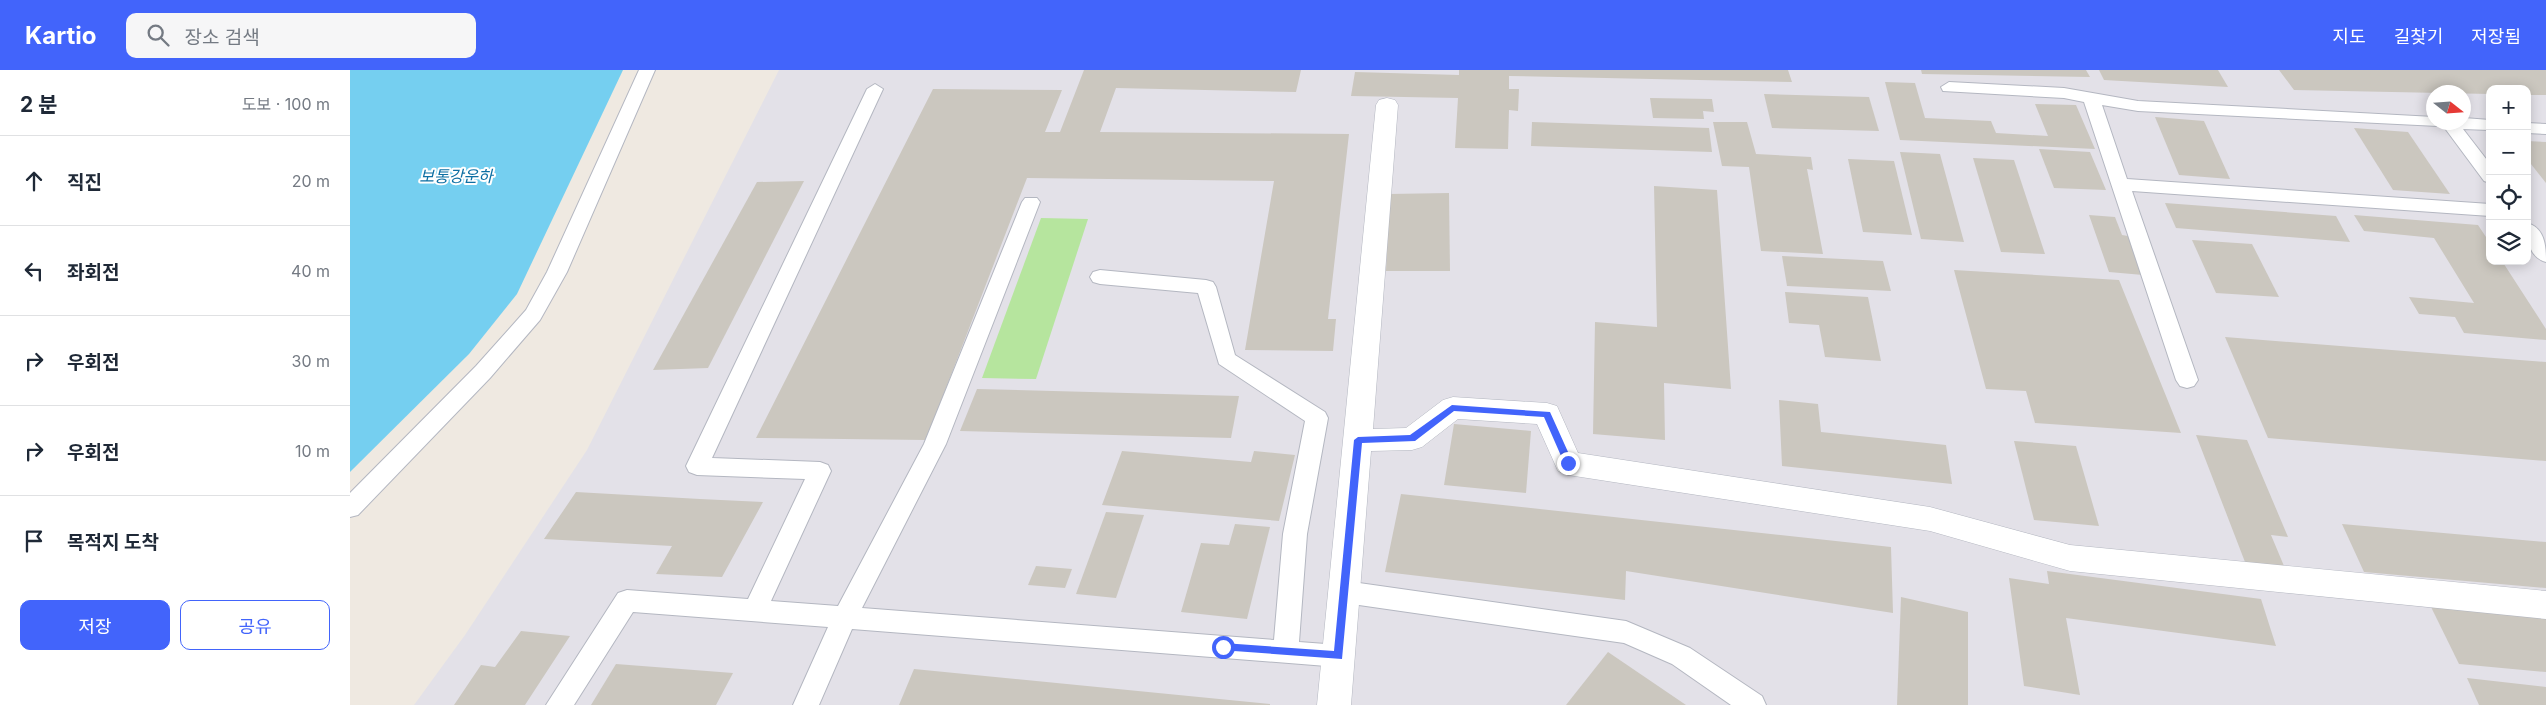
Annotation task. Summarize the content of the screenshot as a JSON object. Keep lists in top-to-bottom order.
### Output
{
  "water": ["보통강운하"],
  "north": "right",
  "page": {
    "header": "Kartio",
    "search": "장소 검색",
    "nav": ["지도", "길찾기", "저장됨"],
    "heading": ["2 분", "도보 · 100 m"],
    "map_buttons": ["+", "−"],
    "list": [
      ["직진", "20 m"],
      ["좌회전", "40 m"],
      ["우회전", "30 m"],
      ["우회전", "10 m"],
      "목적지 도착"
    ],
    "buttons": ["저장", "공유"]
  }
}
